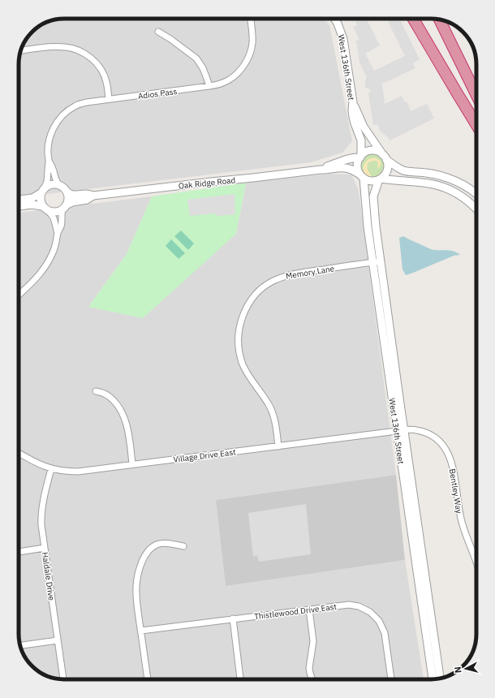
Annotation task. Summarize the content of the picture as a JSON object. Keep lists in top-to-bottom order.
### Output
{
  "streets": {
    "street": [
      "West 136th Street",
      "Adios Pass",
      "Oak Ridge Road",
      "Memory Lane",
      "Village Drive East",
      "Bentley Way",
      "Haldale Drive",
      "Thistlewood Drive East"
    ]
  },
  "crossings": [
    ["West 136th Street", "Oak Ridge Road"],
    ["West 136th Street", "Memory Lane"],
    ["West 136th Street", "Village Drive East"],
    ["West 136th Street", "Bentley Way"],
    ["Adios Pass", "Oak Ridge Road"],
    ["Memory Lane", "Village Drive East"],
    ["Village Drive East", "Bentley Way"],
    ["Village Drive East", "Haldale Drive"]
  ],
  "north": "left"
}
